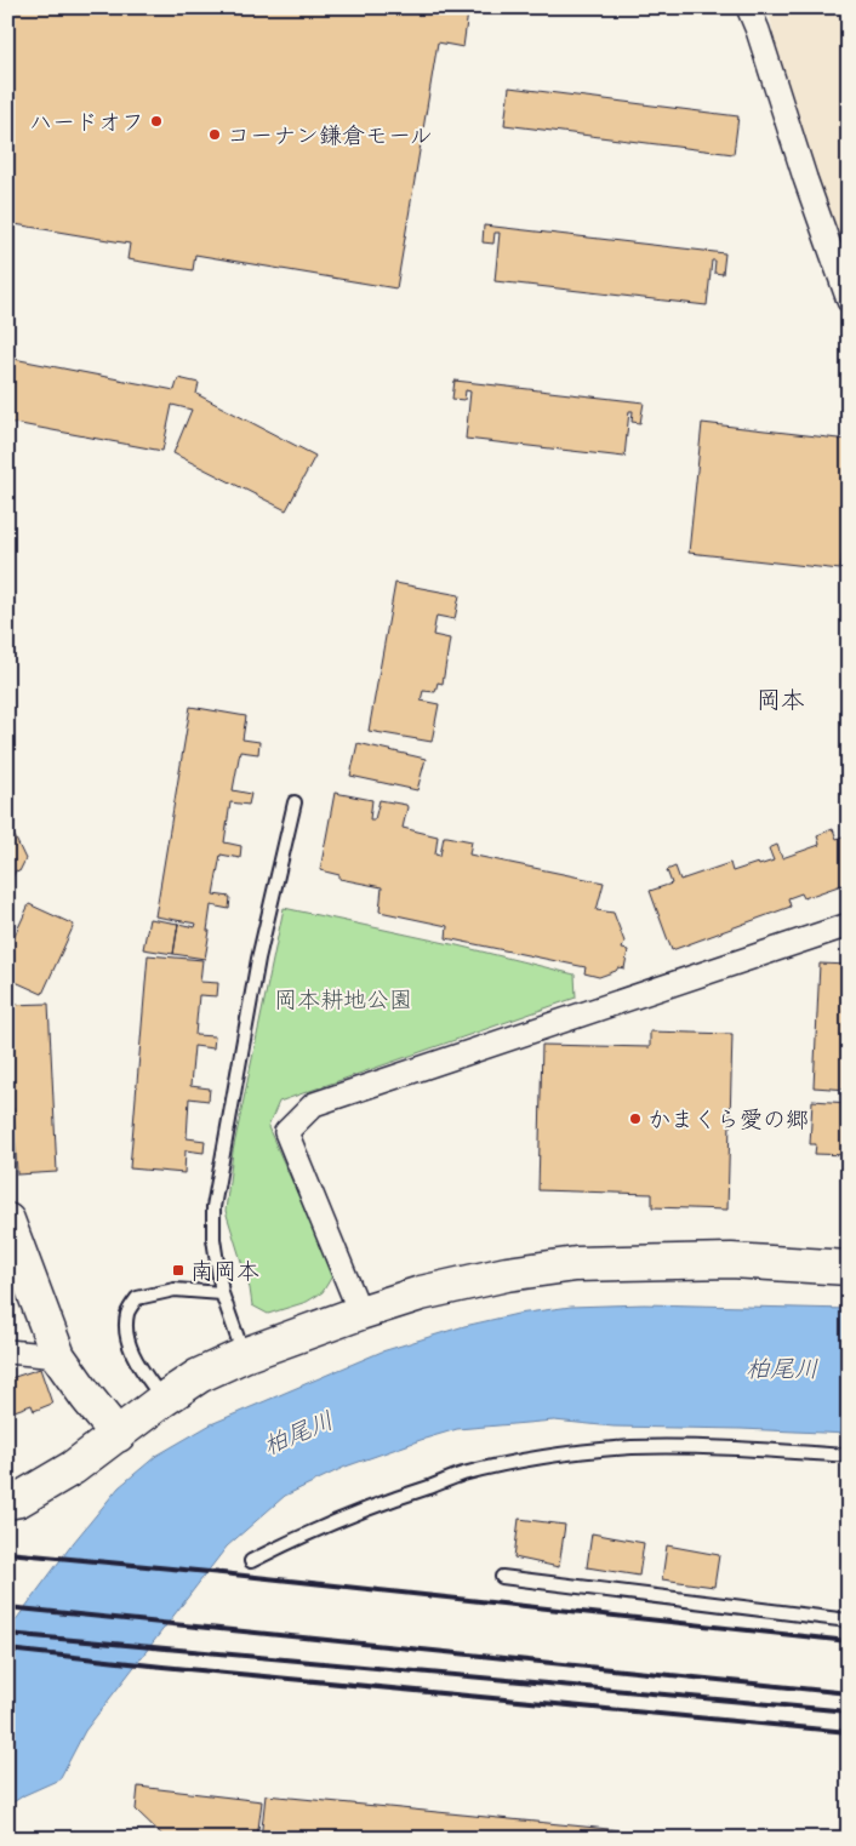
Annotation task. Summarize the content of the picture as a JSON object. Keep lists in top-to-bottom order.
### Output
{
  "districts": ["岡本"],
  "water": ["柏尾川"],
  "parks": ["岡本耕地公園"],
  "places": {
    "other": ["ハードオフ", "コーナン鎌倉モール", "かまくら愛の郷"],
    "transit": ["南岡本"]
  }
}
